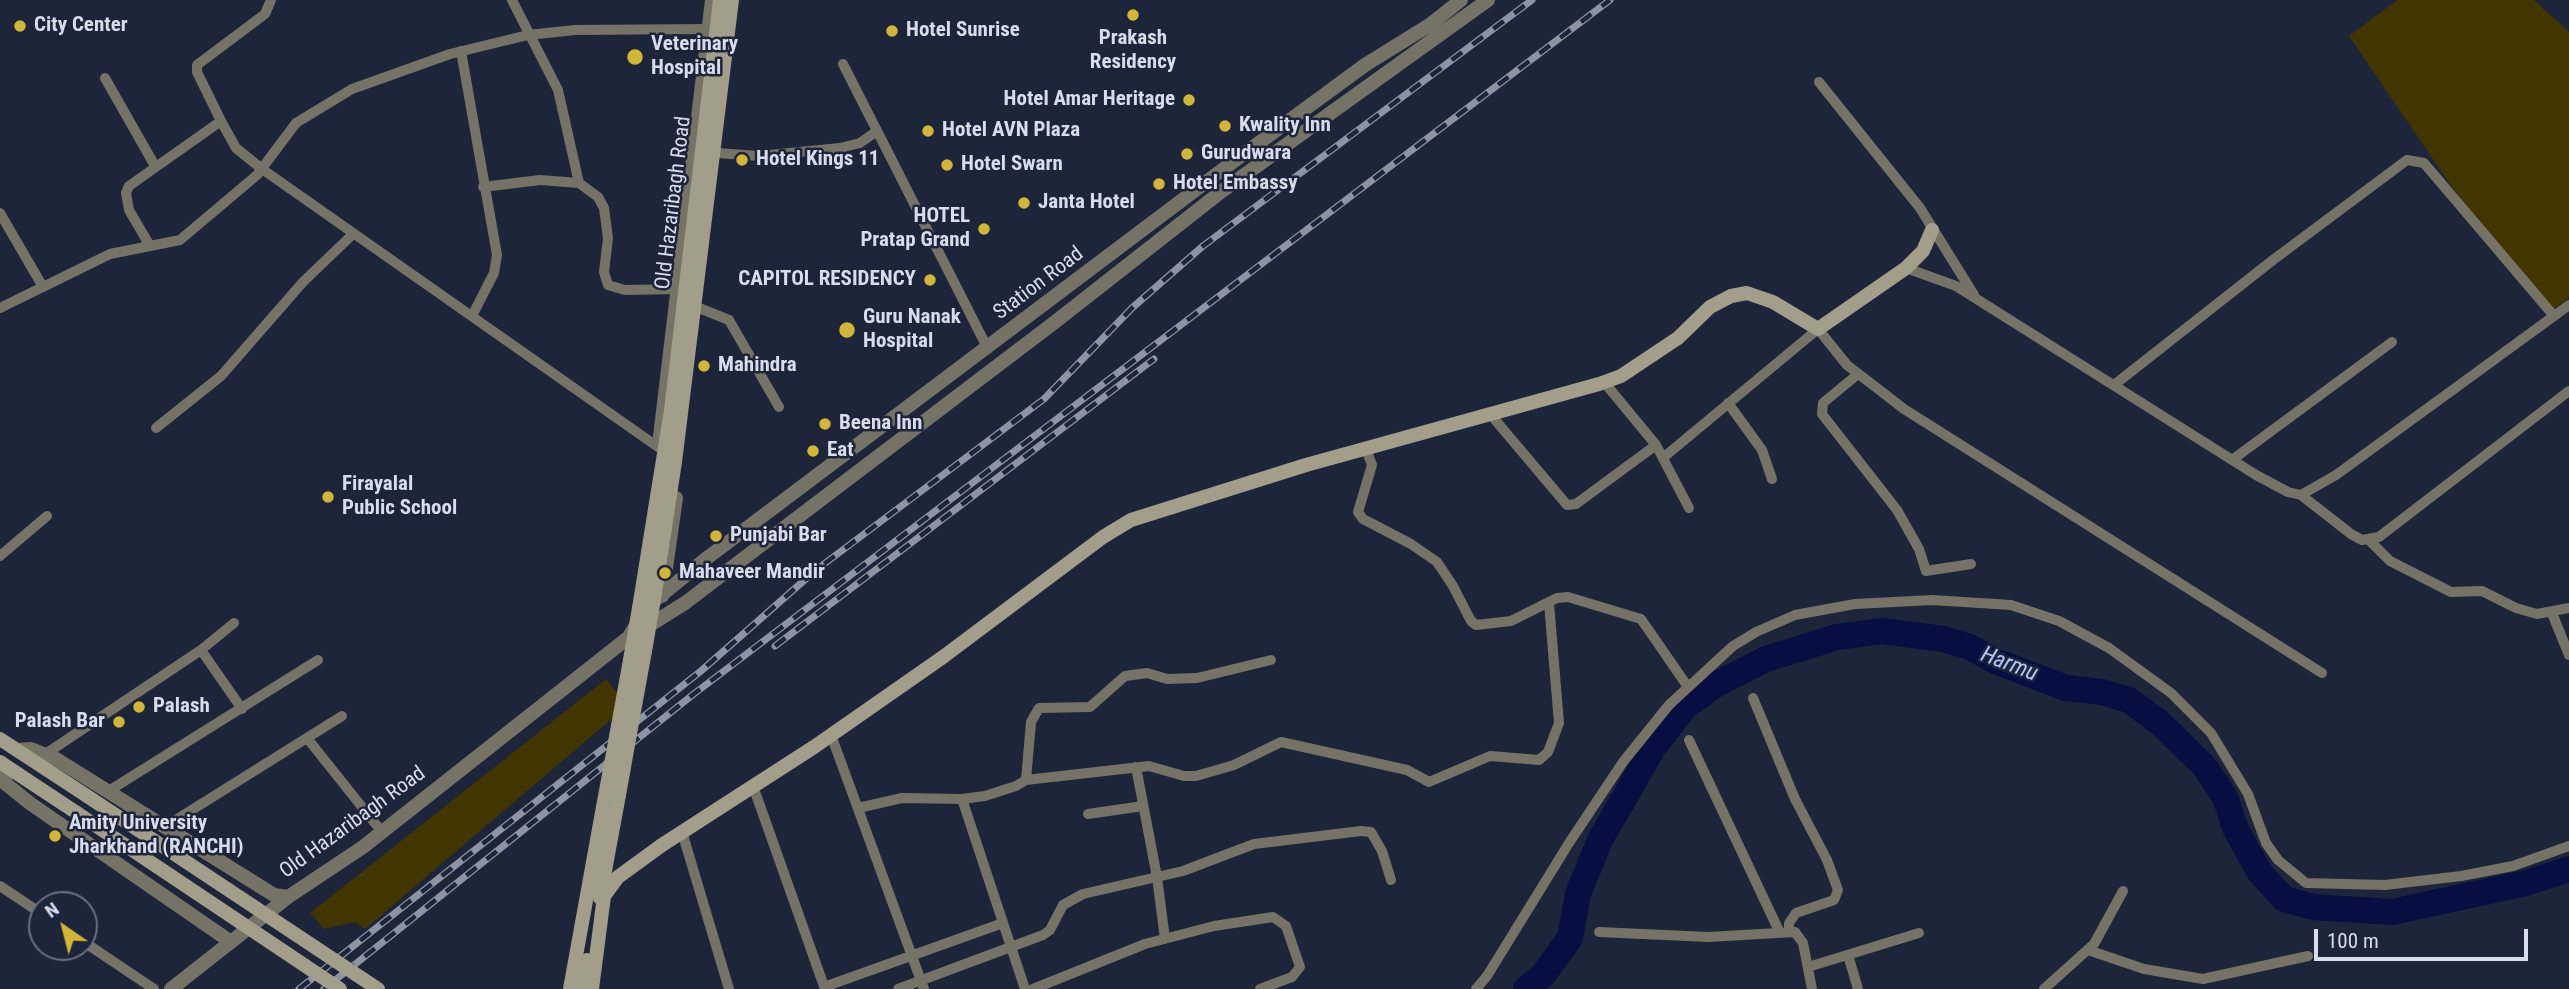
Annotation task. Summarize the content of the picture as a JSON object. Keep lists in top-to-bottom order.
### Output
{
  "streets": {
    "main road": ["Old Hazaribagh Road"],
    "street": ["Station Road"]
  },
  "crossings": [
    ["Old Hazaribagh Road", "Station Road"]
  ],
  "water": ["Harmu"],
  "places": [
    "Prakash Residency",
    "City Center",
    "Hotel Sunrise",
    "Veterinary Hospital",
    "Hotel Amar Heritage",
    "Kwality Inn",
    "Hotel AVN Plaza",
    "Gurudwara",
    "Hotel Kings 11",
    "Hotel Swarn",
    "Hotel Embassy",
    "Janta Hotel",
    "HOTEL Pratap Grand",
    "CAPITOL RESIDENCY",
    "Guru Nanak Hospital",
    "Mahindra",
    "Beena Inn",
    "Eat",
    "Firayalal Public School",
    "Punjabi Bar",
    "Mahaveer Mandir",
    "Palash",
    "Palash Bar",
    "Amity University Jharkhand (RANCHI)"
  ],
  "scale_bar": "100 m",
  "north": "top left"
}
